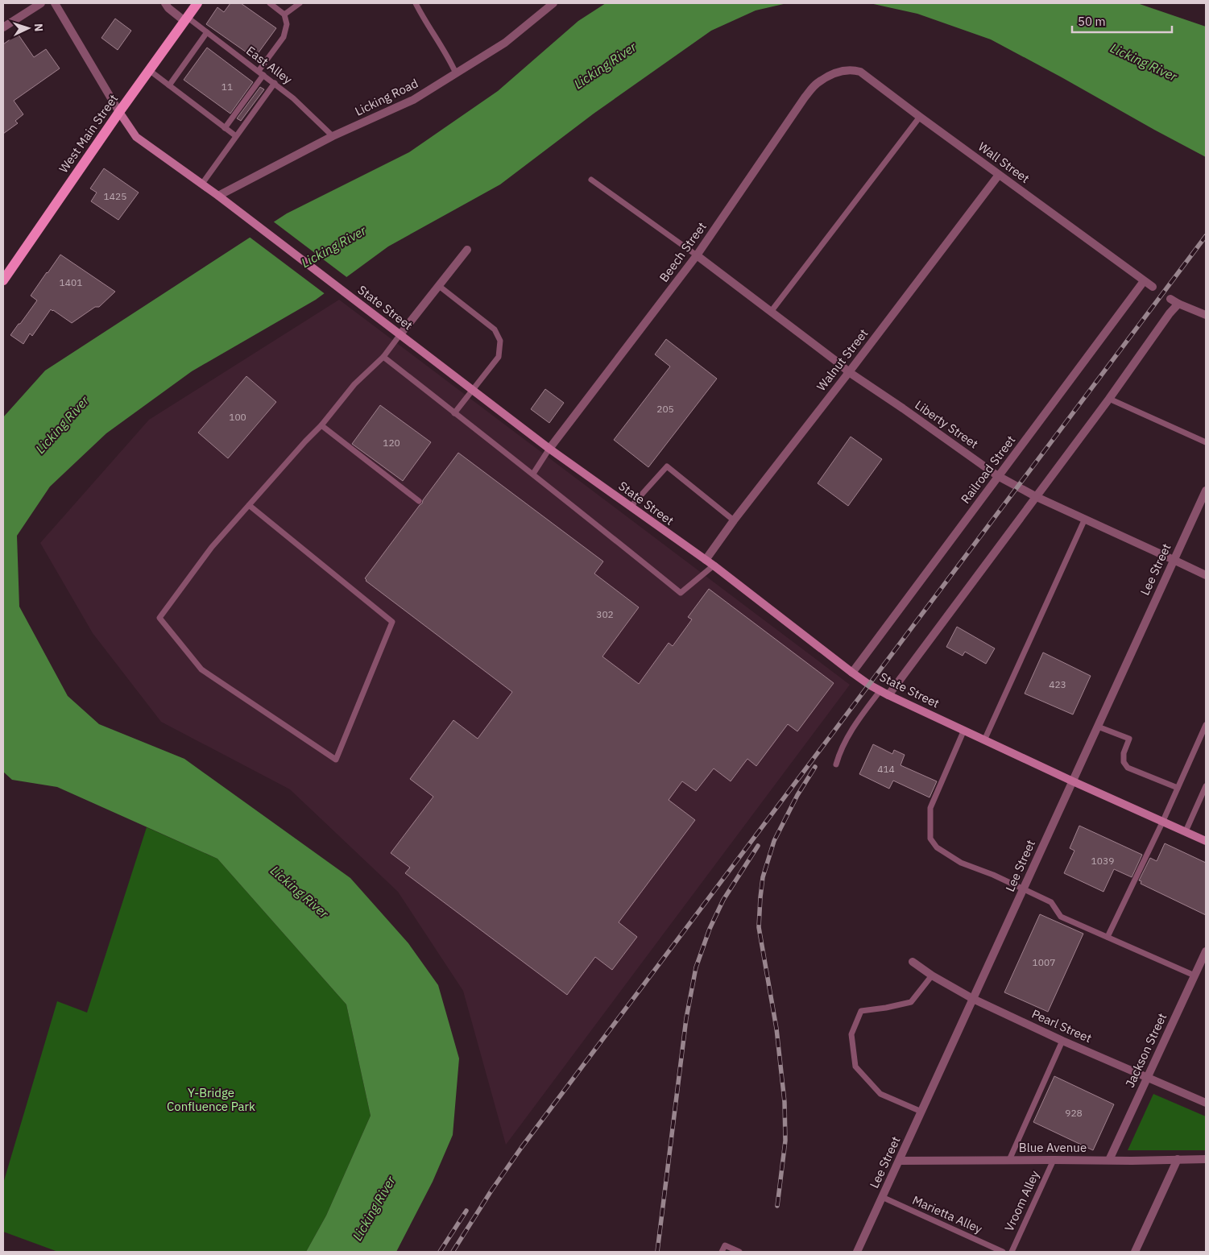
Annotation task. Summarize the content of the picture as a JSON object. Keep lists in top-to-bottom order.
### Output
{
  "streets": {
    "main road": ["West Main Street", "State Street"],
    "street": [
      "Licking Road",
      "Wall Street",
      "Beech Street",
      "Walnut Street",
      "Liberty Street",
      "Railroad Street",
      "Lee Street",
      "Pearl Street",
      "Jackson Street",
      "Blue Avenue"
    ],
    "lane": ["East Alley", "Vroom Alley", "Marietta Alley"]
  },
  "crossings": [
    ["East Alley", "Licking Road"],
    ["East Alley", "West Main Street"],
    ["Licking Road", "State Street"],
    ["West Main Street", "State Street"],
    ["Wall Street", "Beech Street"],
    ["Wall Street", "Walnut Street"],
    ["Wall Street", "Railroad Street"],
    ["Beech Street", "State Street"],
    ["Beech Street", "Liberty Street"],
    ["State Street", "Walnut Street"],
    ["State Street", "Railroad Street"],
    ["State Street", "Lee Street"],
    ["Walnut Street", "Liberty Street"],
    ["Liberty Street", "Railroad Street"],
    ["Liberty Street", "Lee Street"],
    ["Lee Street", "Pearl Street"],
    ["Lee Street", "Blue Avenue"],
    ["Lee Street", "Marietta Alley"],
    ["Pearl Street", "Jackson Street"],
    ["Jackson Street", "Blue Avenue"],
    ["Blue Avenue", "Vroom Alley"]
  ],
  "water": ["Licking River"],
  "parks": ["Y-Bridge Confluence Park"],
  "house_numbers": [
    "11",
    "1425",
    "1401",
    "205",
    "100",
    "120",
    "302",
    "423",
    "414",
    "1039",
    "1007",
    "928"
  ],
  "scale_bar": "50 m",
  "north": "right"
}
